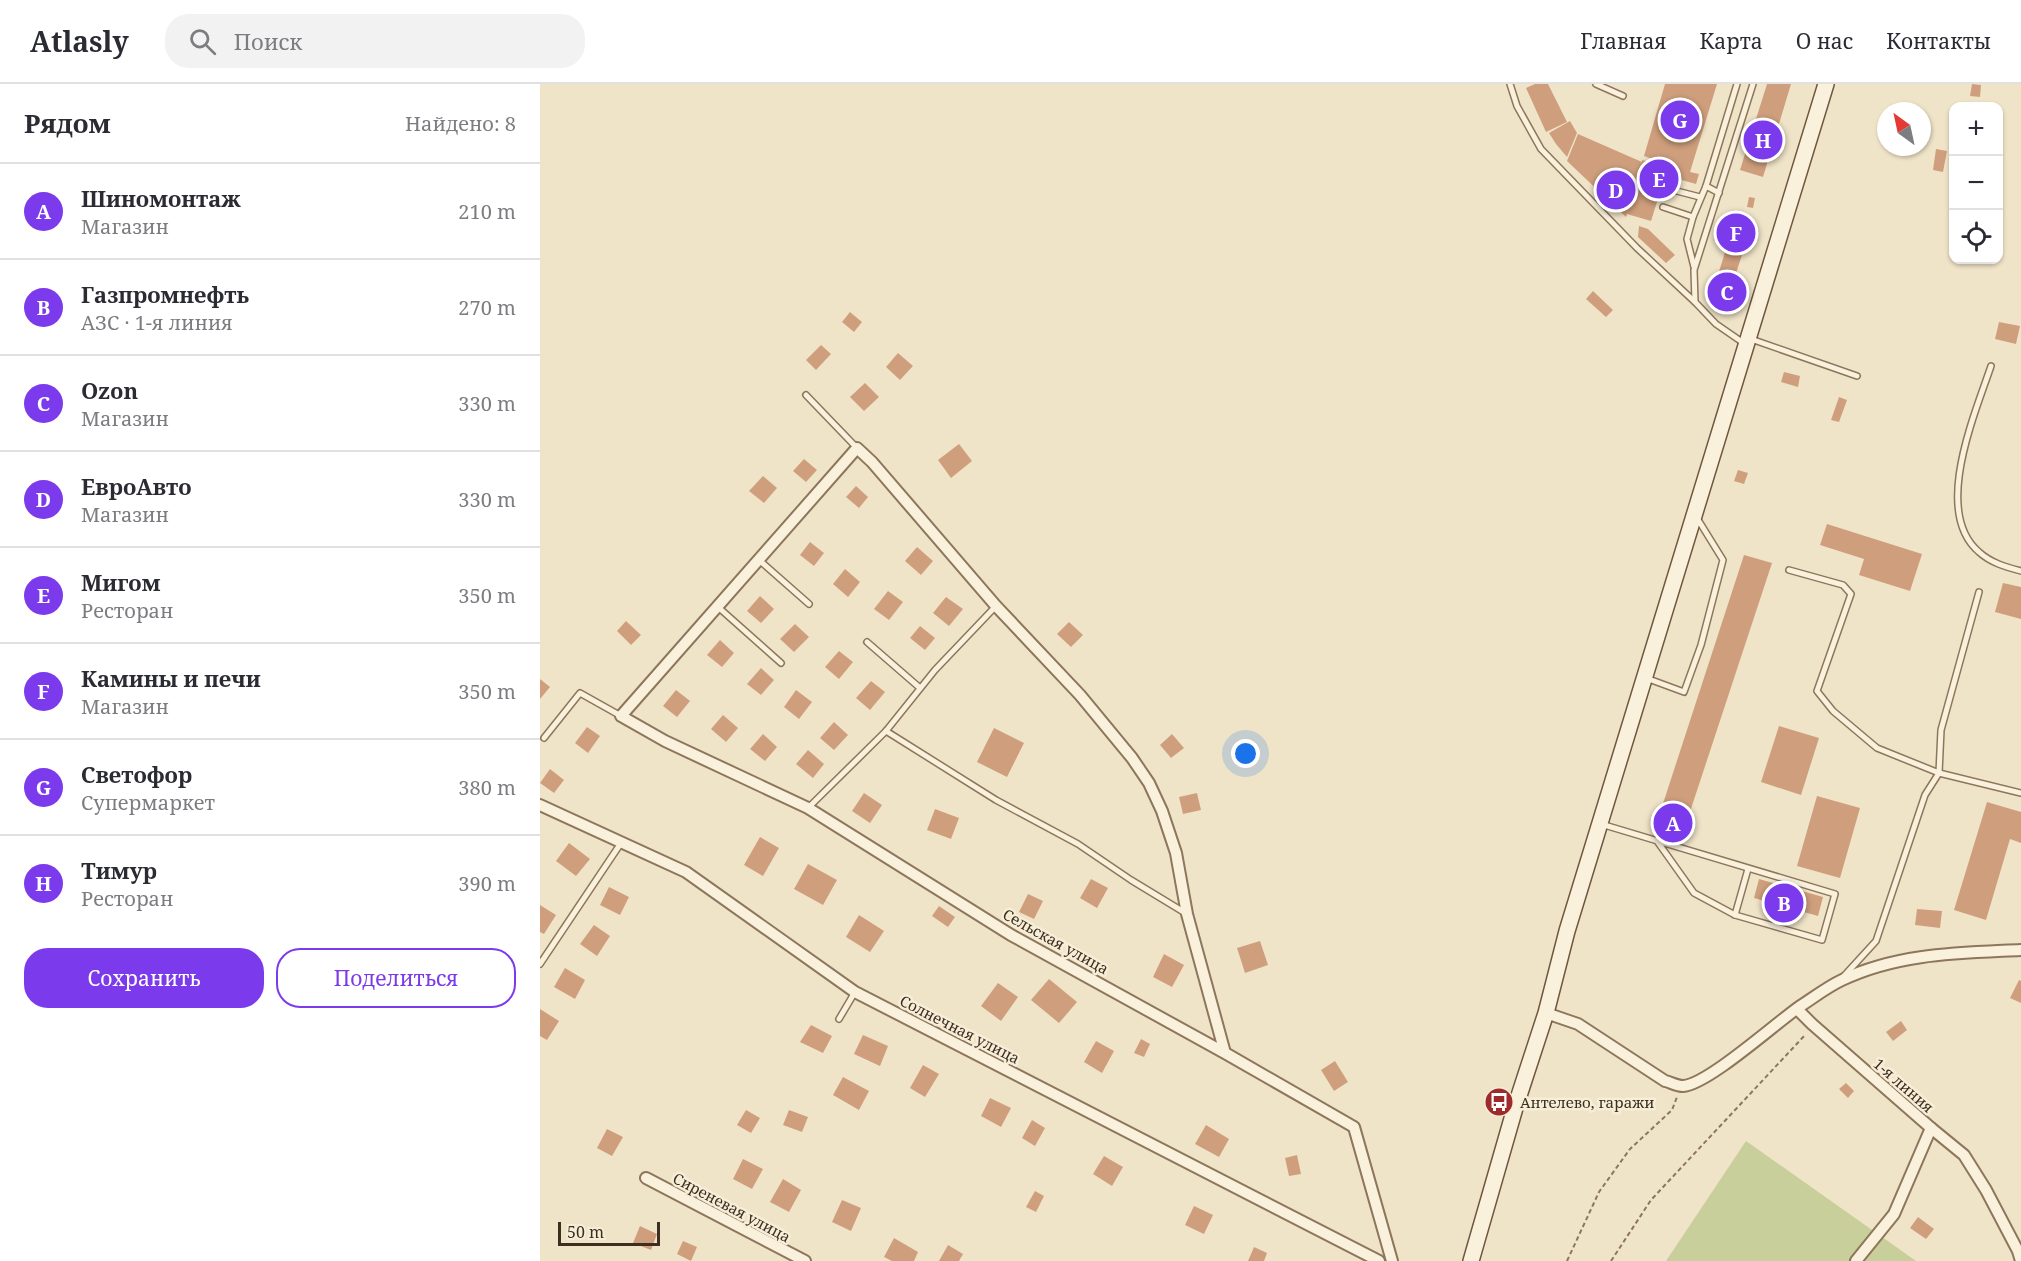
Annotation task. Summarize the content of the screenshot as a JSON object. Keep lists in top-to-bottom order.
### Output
{
  "streets": {
    "street": [
      "Сельская улица",
      "Солнечная улица",
      "1-я линия",
      "Сиреневая улица"
    ]
  },
  "places": {
    "bus stop": ["Антелево, гаражи"]
  },
  "scale_bar": "50 m",
  "north": "top left",
  "page": {
    "header": "Atlasly",
    "search": "Поиск",
    "nav": [
      "Главная",
      "Карта",
      "О нас",
      "Контакты"
    ],
    "heading": ["Рядом", "Найдено: 8"],
    "pins": [
      "G",
      "H",
      "E",
      "D",
      "F",
      "C",
      "A",
      "B"
    ],
    "map_buttons": ["+", "−"],
    "list": [
      {
        "mark": "A",
        "name": "Шиномонтаж",
        "note": "Магазин",
        "value": "210 m"
      },
      {
        "mark": "B",
        "name": "Газпромнефть",
        "note": "АЗС · 1-я линия",
        "value": "270 m"
      },
      {
        "mark": "C",
        "name": "Ozon",
        "note": "Магазин",
        "value": "330 m"
      },
      {
        "mark": "D",
        "name": "ЕвроАвто",
        "note": "Магазин",
        "value": "330 m"
      },
      {
        "mark": "E",
        "name": "Мигом",
        "note": "Ресторан",
        "value": "350 m"
      },
      {
        "mark": "F",
        "name": "Камины и печи",
        "note": "Магазин",
        "value": "350 m"
      },
      {
        "mark": "G",
        "name": "Светофор",
        "note": "Супермаркет",
        "value": "380 m"
      },
      {
        "mark": "H",
        "name": "Тимур",
        "note": "Ресторан",
        "value": "390 m"
      }
    ],
    "buttons": ["Сохранить", "Поделиться"],
    "scale": "50 m"
  }
}
